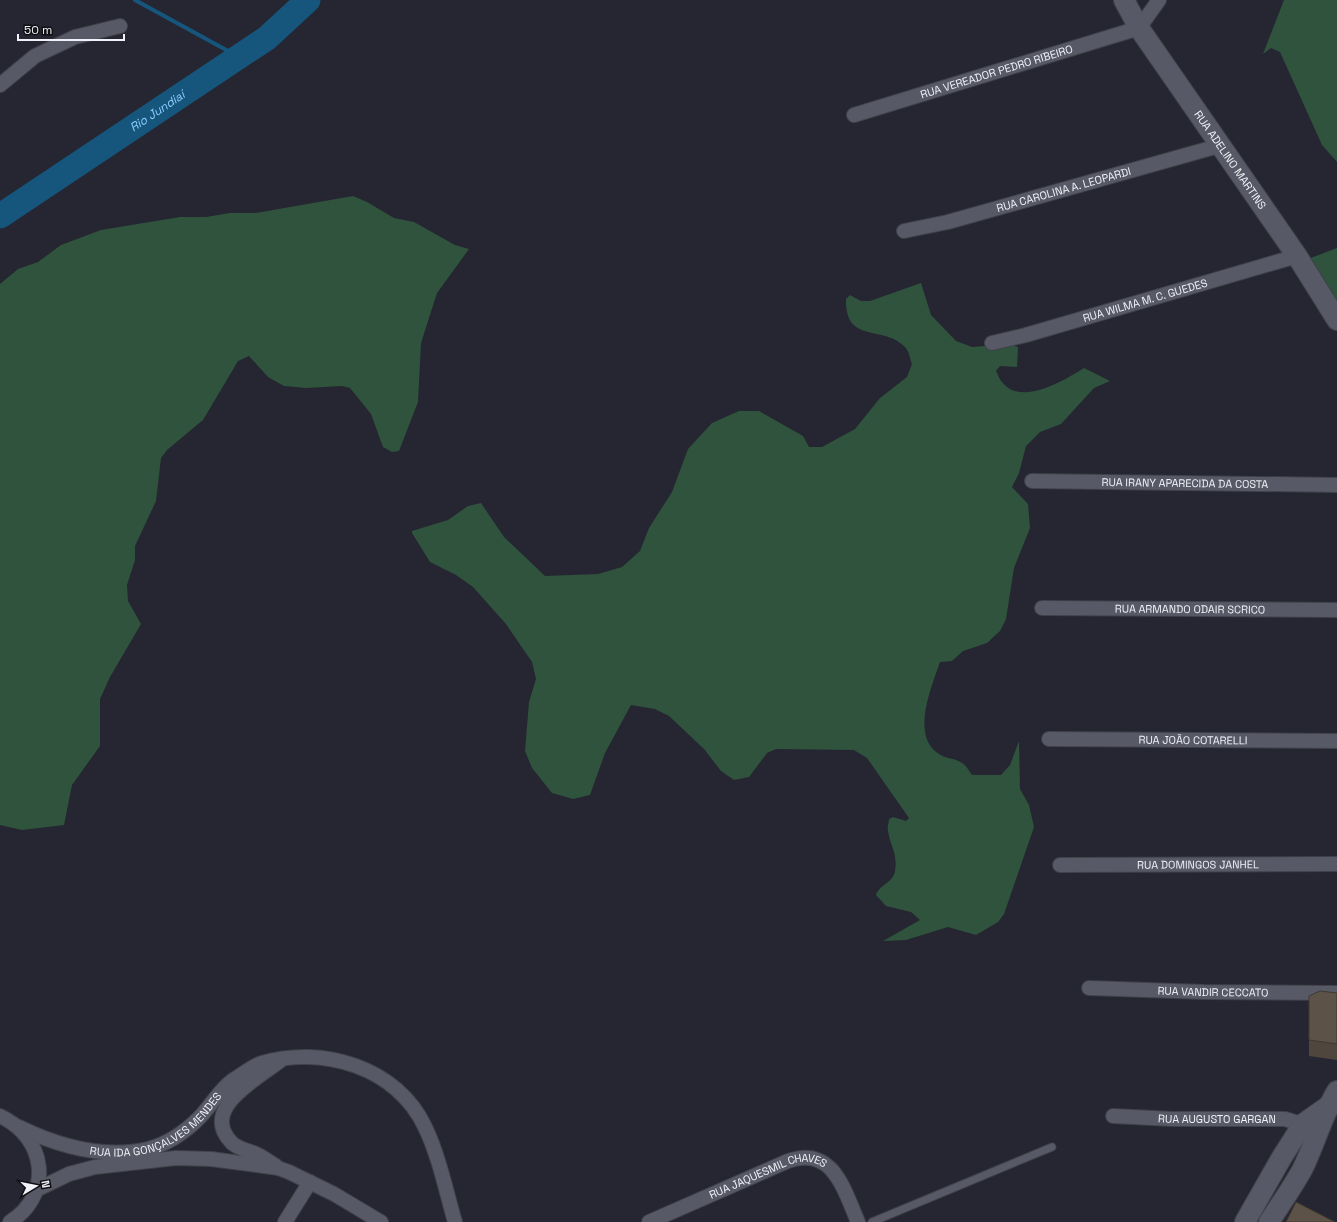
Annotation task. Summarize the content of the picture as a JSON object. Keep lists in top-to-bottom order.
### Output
{
  "streets": {
    "street": [
      "RUA VEREADOR PEDRO RIBEIRO",
      "RUA ADELINO MARTINS",
      "RUA CAROLINA A. LEOPARDI",
      "RUA WILMA M. C. GUEDES",
      "RUA IRANY APARECIDA DA COSTA",
      "RUA ARMANDO ODAIR SCRICO",
      "RUA JOÃO COTARELLI",
      "RUA DOMINGOS JANHEL",
      "RUA VANDIR CECCATO",
      "RUA IDA GONÇALVES MENDES",
      "RUA AUGUSTO GARGAN",
      "RUA JAQUESMIL CHAVES"
    ]
  },
  "crossings": [
    ["RUA VEREADOR PEDRO RIBEIRO", "RUA ADELINO MARTINS"],
    ["RUA ADELINO MARTINS", "RUA CAROLINA A. LEOPARDI"],
    ["RUA ADELINO MARTINS", "RUA WILMA M. C. GUEDES"]
  ],
  "water": ["Rio Jundiaí"],
  "scale_bar": "50 m",
  "north": "right"
}
